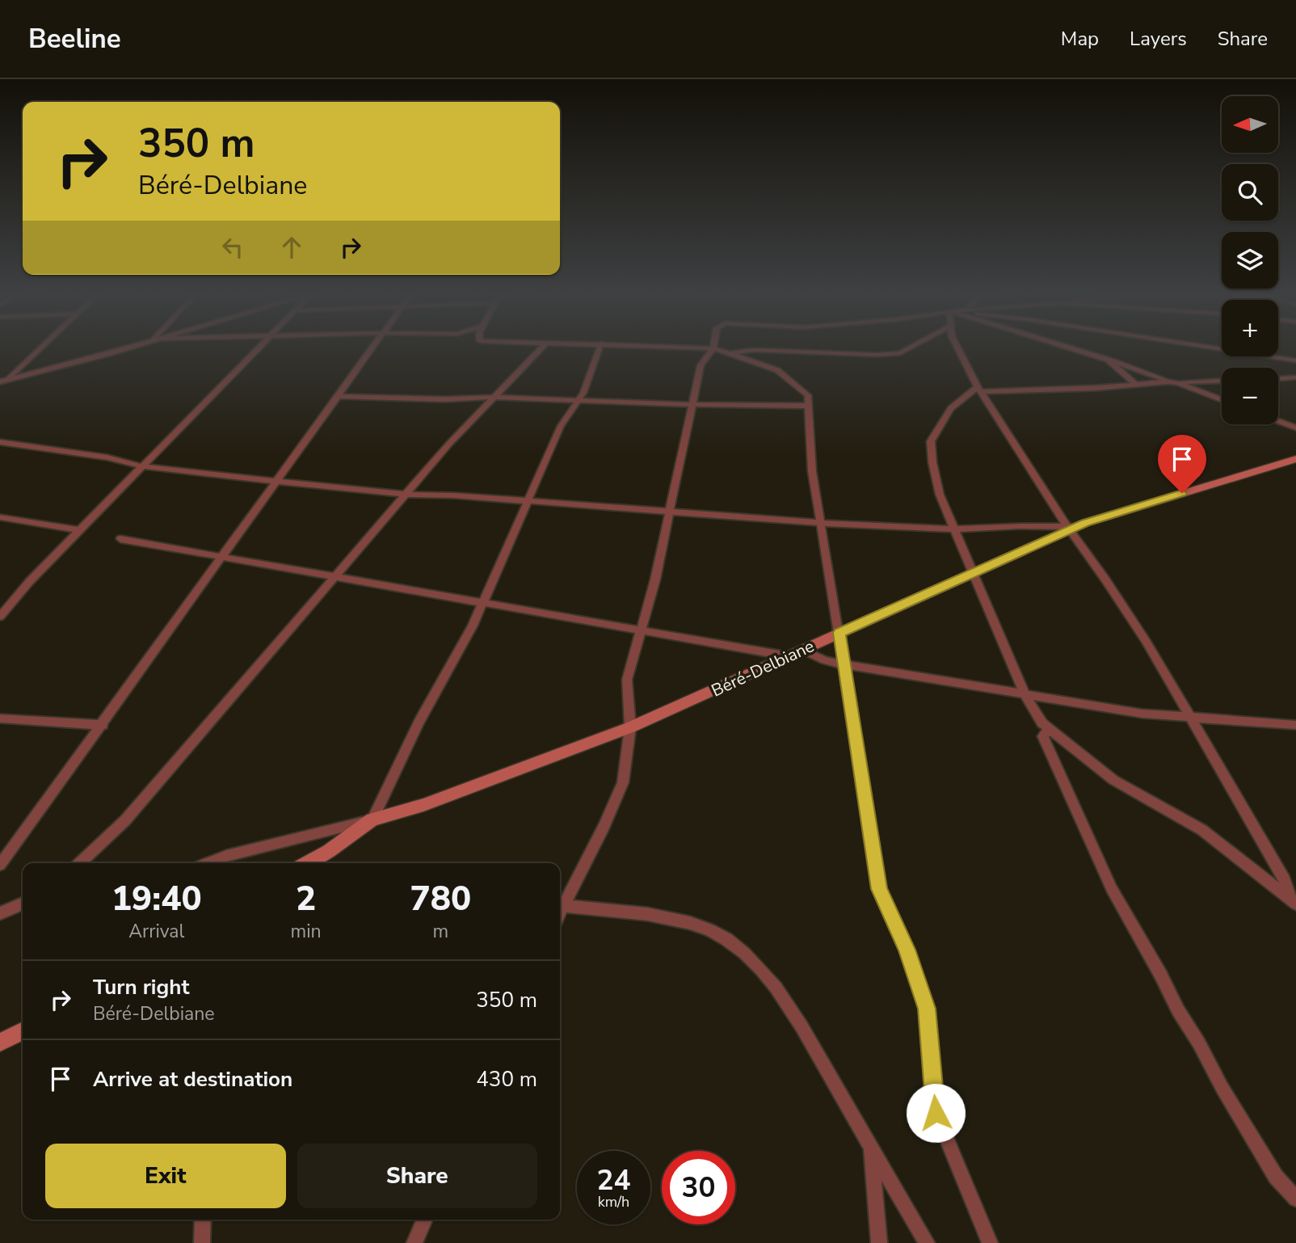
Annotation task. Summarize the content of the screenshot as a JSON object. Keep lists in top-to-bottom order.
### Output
{
  "streets": {
    "street": ["Béré-Delbiane"]
  },
  "north": "left",
  "page": {
    "header": "Beeline",
    "nav": ["Map", "Layers", "Share"],
    "map_buttons": ["+", "−"],
    "turn": ["350 m", "Béré-Delbiane"],
    "eta": [
      "19:40",
      "Arrival",
      "2",
      "min",
      "780",
      "m"
    ],
    "list": [
      {
        "name": "Turn right",
        "note": "Béré-Delbiane",
        "value": "350 m"
      },
      {
        "name": "Arrive at destination",
        "value": "430 m"
      }
    ],
    "buttons": ["Exit", "Share"],
    "speed": "24 km/h",
    "limit": "30"
  }
}
